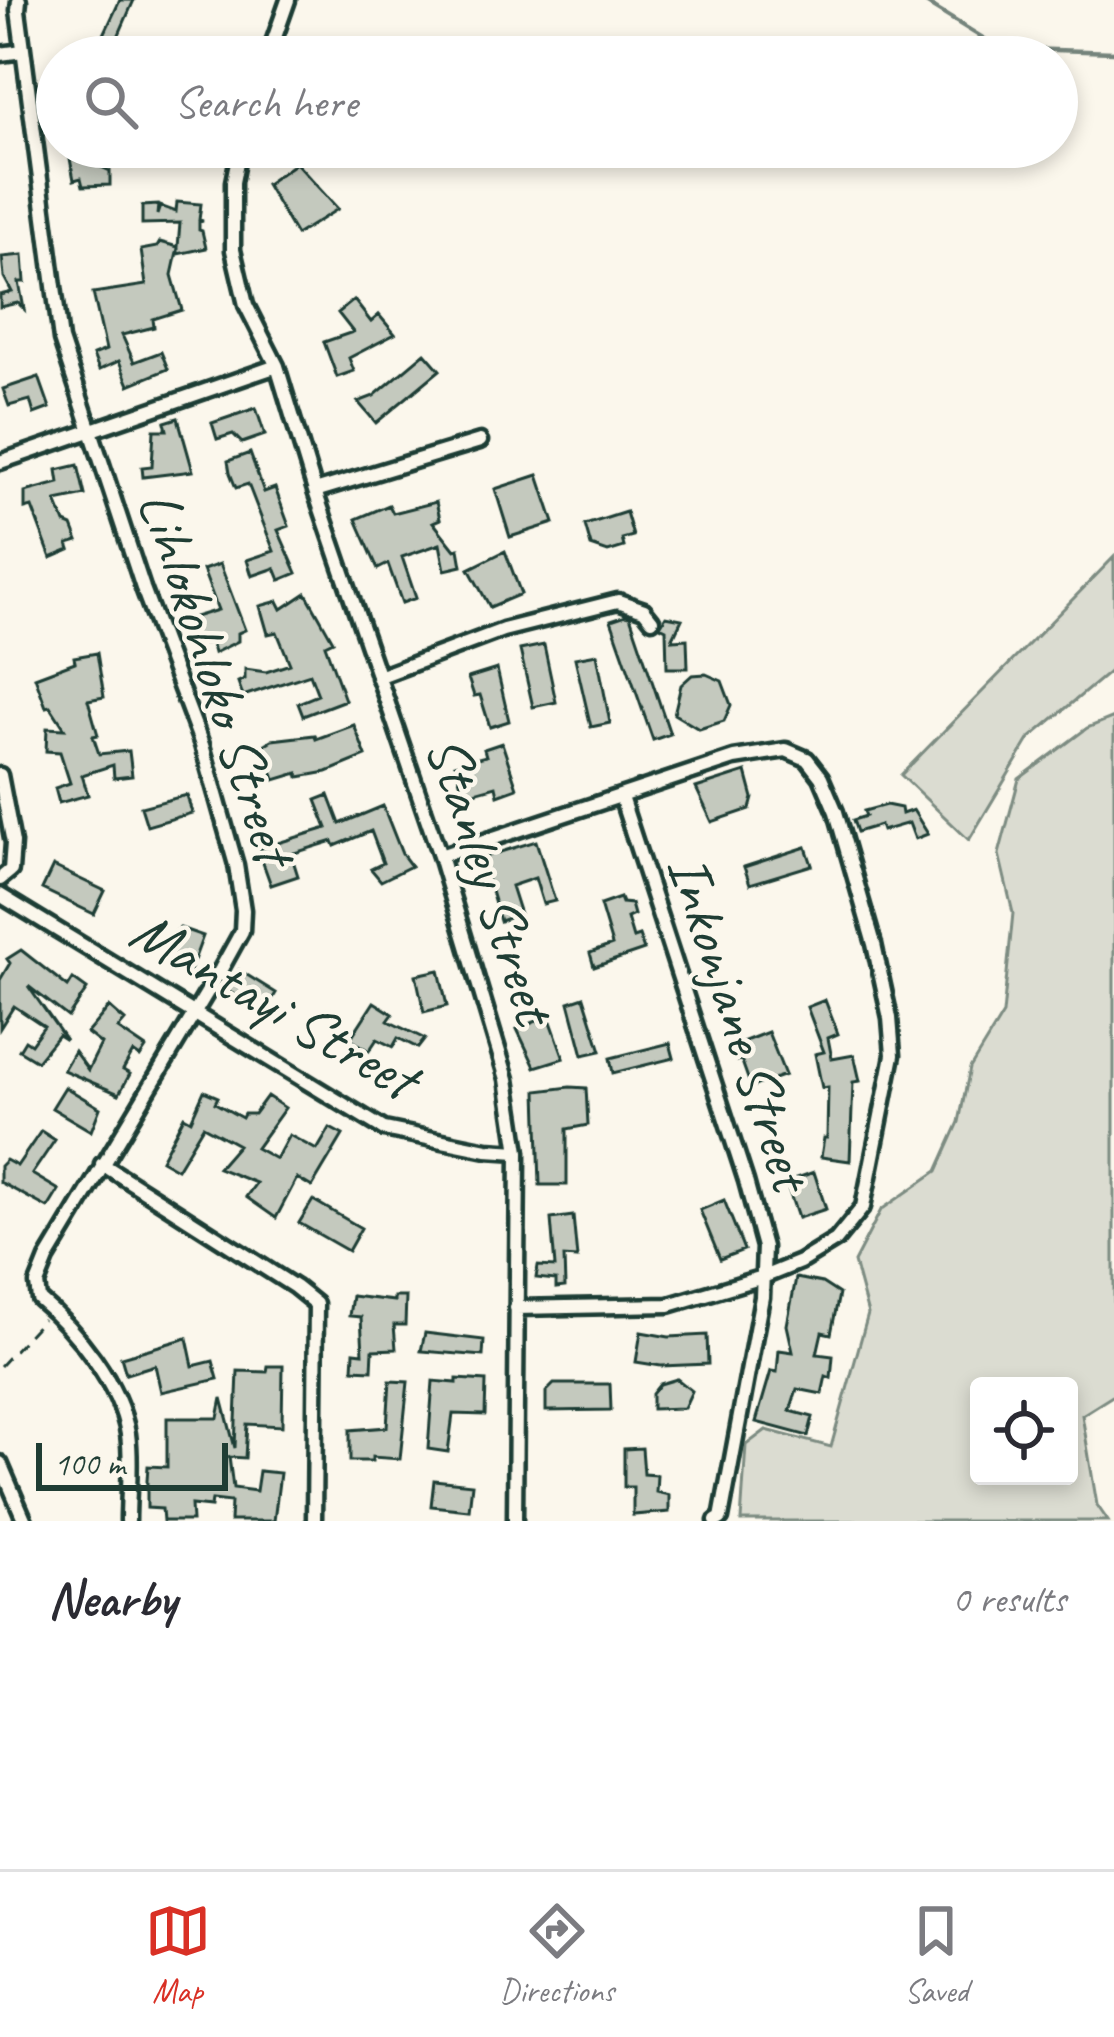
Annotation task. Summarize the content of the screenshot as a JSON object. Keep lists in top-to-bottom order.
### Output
{
  "streets": {
    "street": [
      "Lihlokohloko Street",
      "Stanley Street",
      "Mantayi Street",
      "Inkonjane Street"
    ]
  },
  "crossings": [
    ["Lihlokohloko Street", "Mantayi Street"],
    ["Stanley Street", "Mantayi Street"]
  ],
  "scale_bar": "100 m",
  "page": {
    "search": "Search here",
    "scale": "100 m",
    "heading": ["Nearby", "0 results"],
    "nav": ["Map", "Directions", "Saved"]
  }
}
